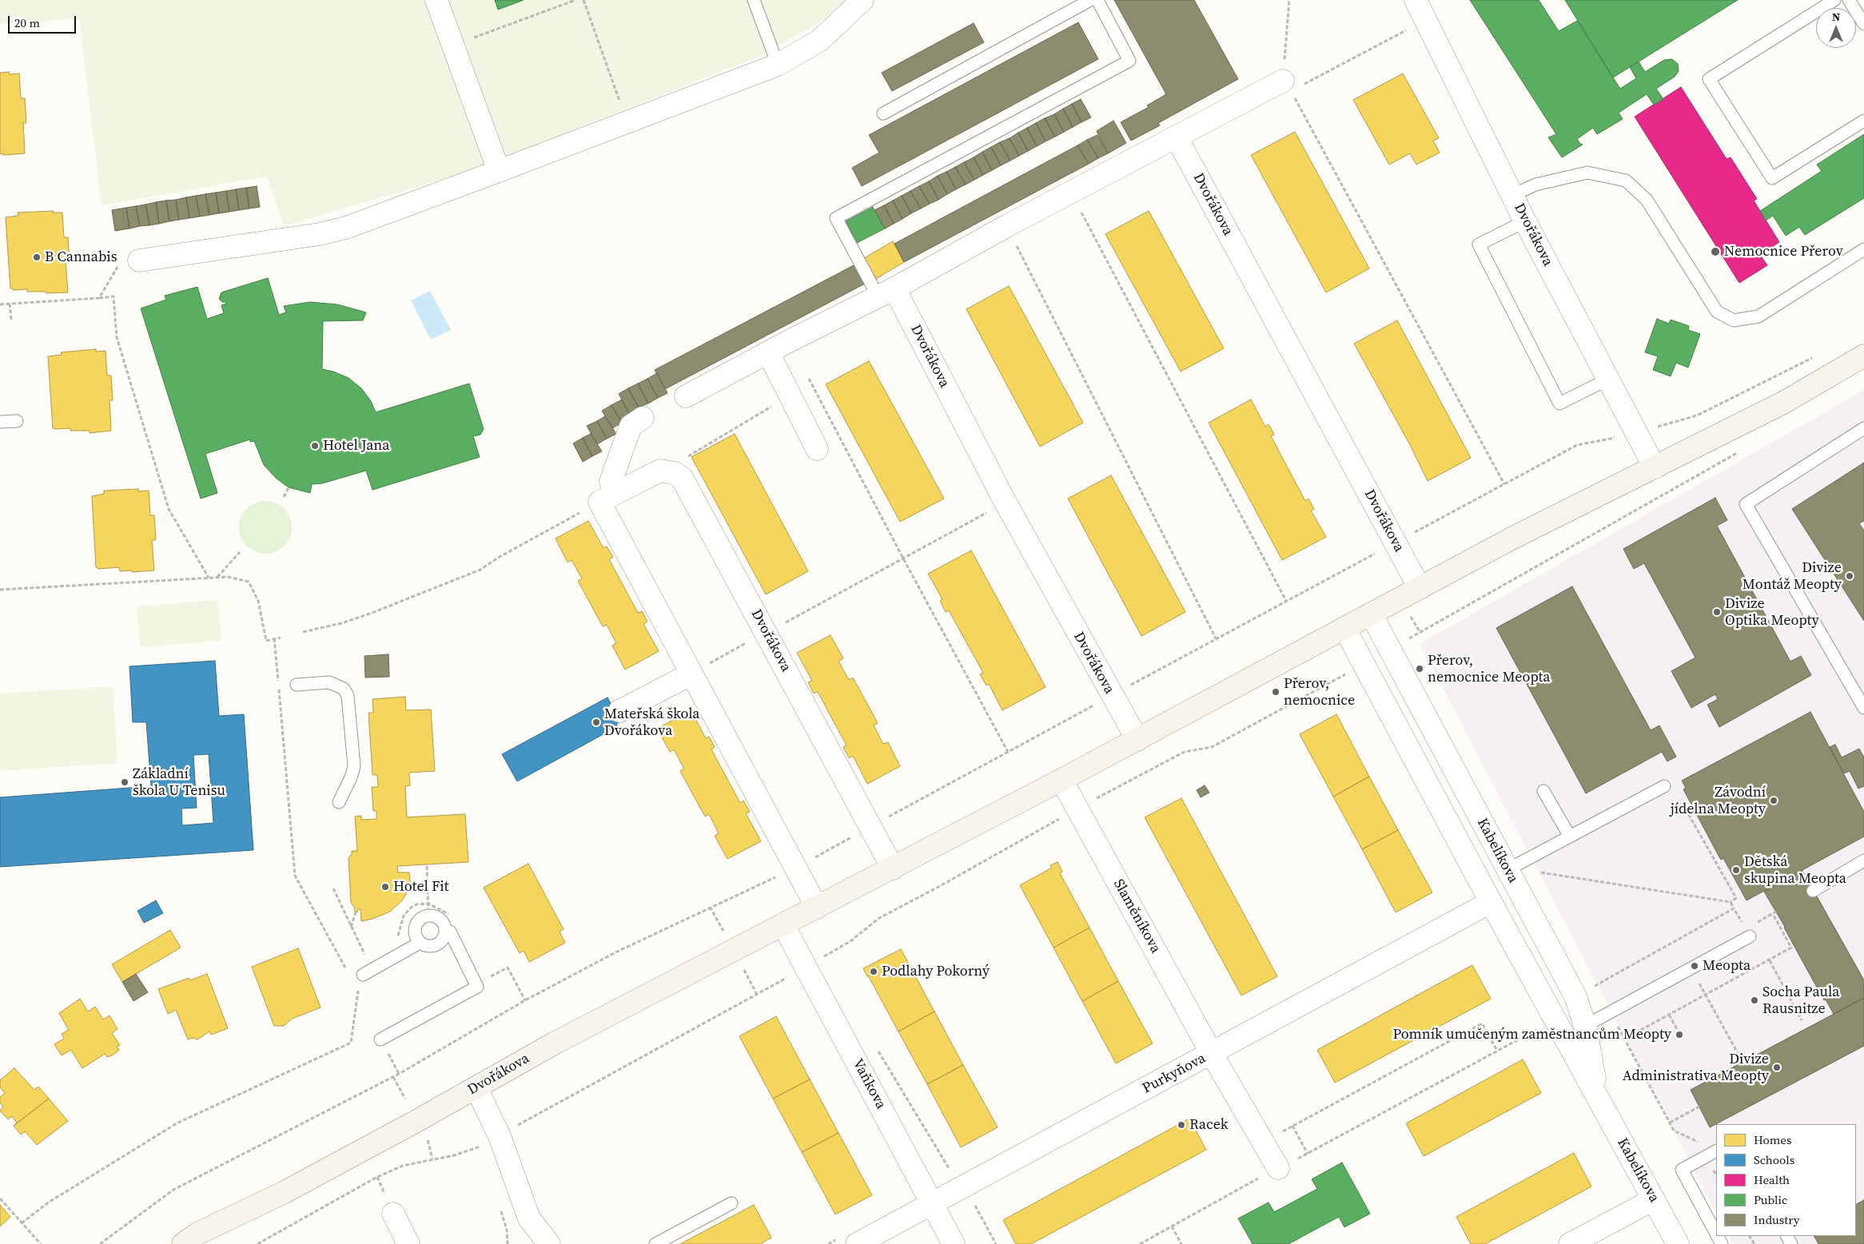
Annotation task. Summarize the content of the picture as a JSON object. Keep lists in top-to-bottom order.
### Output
{
  "streets": {
    "main road": ["Dvořákova"],
    "street": [
      "Kabelíkova",
      "Slaměníkova",
      "Purkyňova",
      "Vaňkova"
    ]
  },
  "crossings": [
    ["Dvořákova", "Kabelíkova"],
    ["Dvořákova", "Slaměníkova"],
    ["Dvořákova", "Vaňkova"],
    ["Kabelíkova", "Purkyňova"],
    ["Slaměníkova", "Purkyňova"],
    ["Purkyňova", "Vaňkova"]
  ],
  "places": [
    "Nemocnice Přerov",
    "B Cannabis",
    "Hotel Jana",
    "Divize Montáž Meopty",
    "Divize Optika Meopty",
    "Přerov, nemocnice Meopta",
    "Přerov, nemocnice",
    "Mateřská škola Dvořákova",
    "Základní škola U Tenisu",
    "Závodní jídelna Meopty",
    "Dětská skupina Meopta",
    "Hotel Fit",
    "Meopta",
    "Podlahy Pokorný",
    "Socha Paula Rausnitze",
    "Pomník umučeným zaměstnancům Meopty",
    "Divize Administrativa Meopty",
    "Racek"
  ],
  "legend": [
    "Homes",
    "Schools",
    "Health",
    "Public",
    "Industry"
  ],
  "scale_bar": "20 m",
  "north": "top"
}
